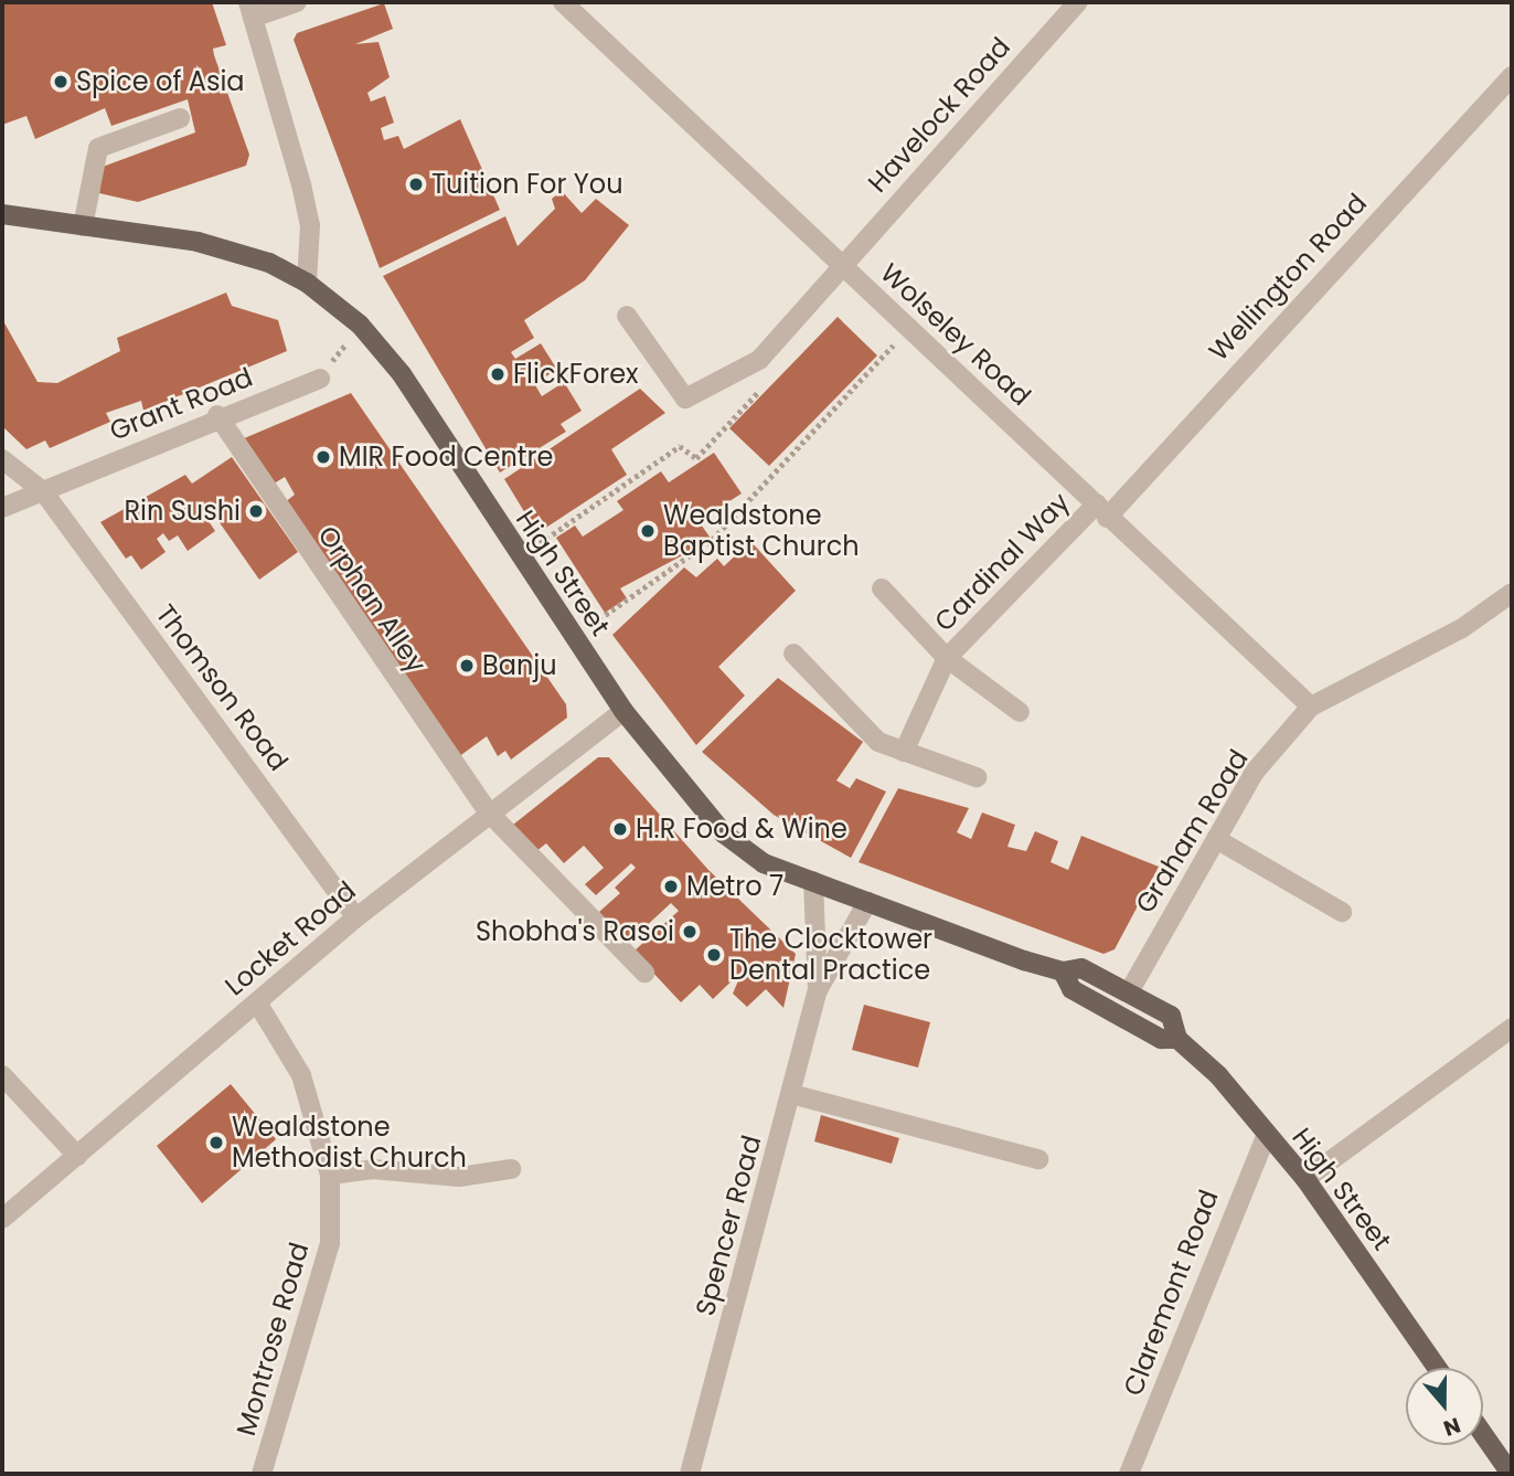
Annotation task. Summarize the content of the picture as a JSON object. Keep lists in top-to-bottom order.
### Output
{
  "streets": {
    "main road": ["High Street"],
    "street": [
      "Havelock Road",
      "Wellington Road",
      "Wolseley Road",
      "Grant Road",
      "Cardinal Way",
      "Orphan Alley",
      "Thomson Road",
      "Graham Road",
      "Locket Road",
      "Spencer Road",
      "Claremont Road",
      "Montrose Road"
    ]
  },
  "crossings": [
    ["Havelock Road", "Wolseley Road"],
    ["Wellington Road", "Wolseley Road"],
    ["Wellington Road", "Cardinal Way"],
    ["Wolseley Road", "Cardinal Way"],
    ["Wolseley Road", "Graham Road"],
    ["Grant Road", "Orphan Alley"],
    ["Grant Road", "Thomson Road"],
    ["High Street", "Graham Road"],
    ["High Street", "Locket Road"],
    ["High Street", "Spencer Road"],
    ["High Street", "Claremont Road"],
    ["Orphan Alley", "Locket Road"],
    ["Thomson Road", "Locket Road"],
    ["Locket Road", "Montrose Road"]
  ],
  "places": [
    "Spice of Asia",
    "Tuition For You",
    "FlickForex",
    "MIR Food Centre",
    "Rin Sushi",
    "Wealdstone Baptist Church",
    "Banju",
    "H.R Food & Wine",
    "Metro 7",
    "Shobha's Rasoi",
    "The Clocktower Dental Practice",
    "Wealdstone Methodist Church"
  ],
  "north": "bottom"
}
